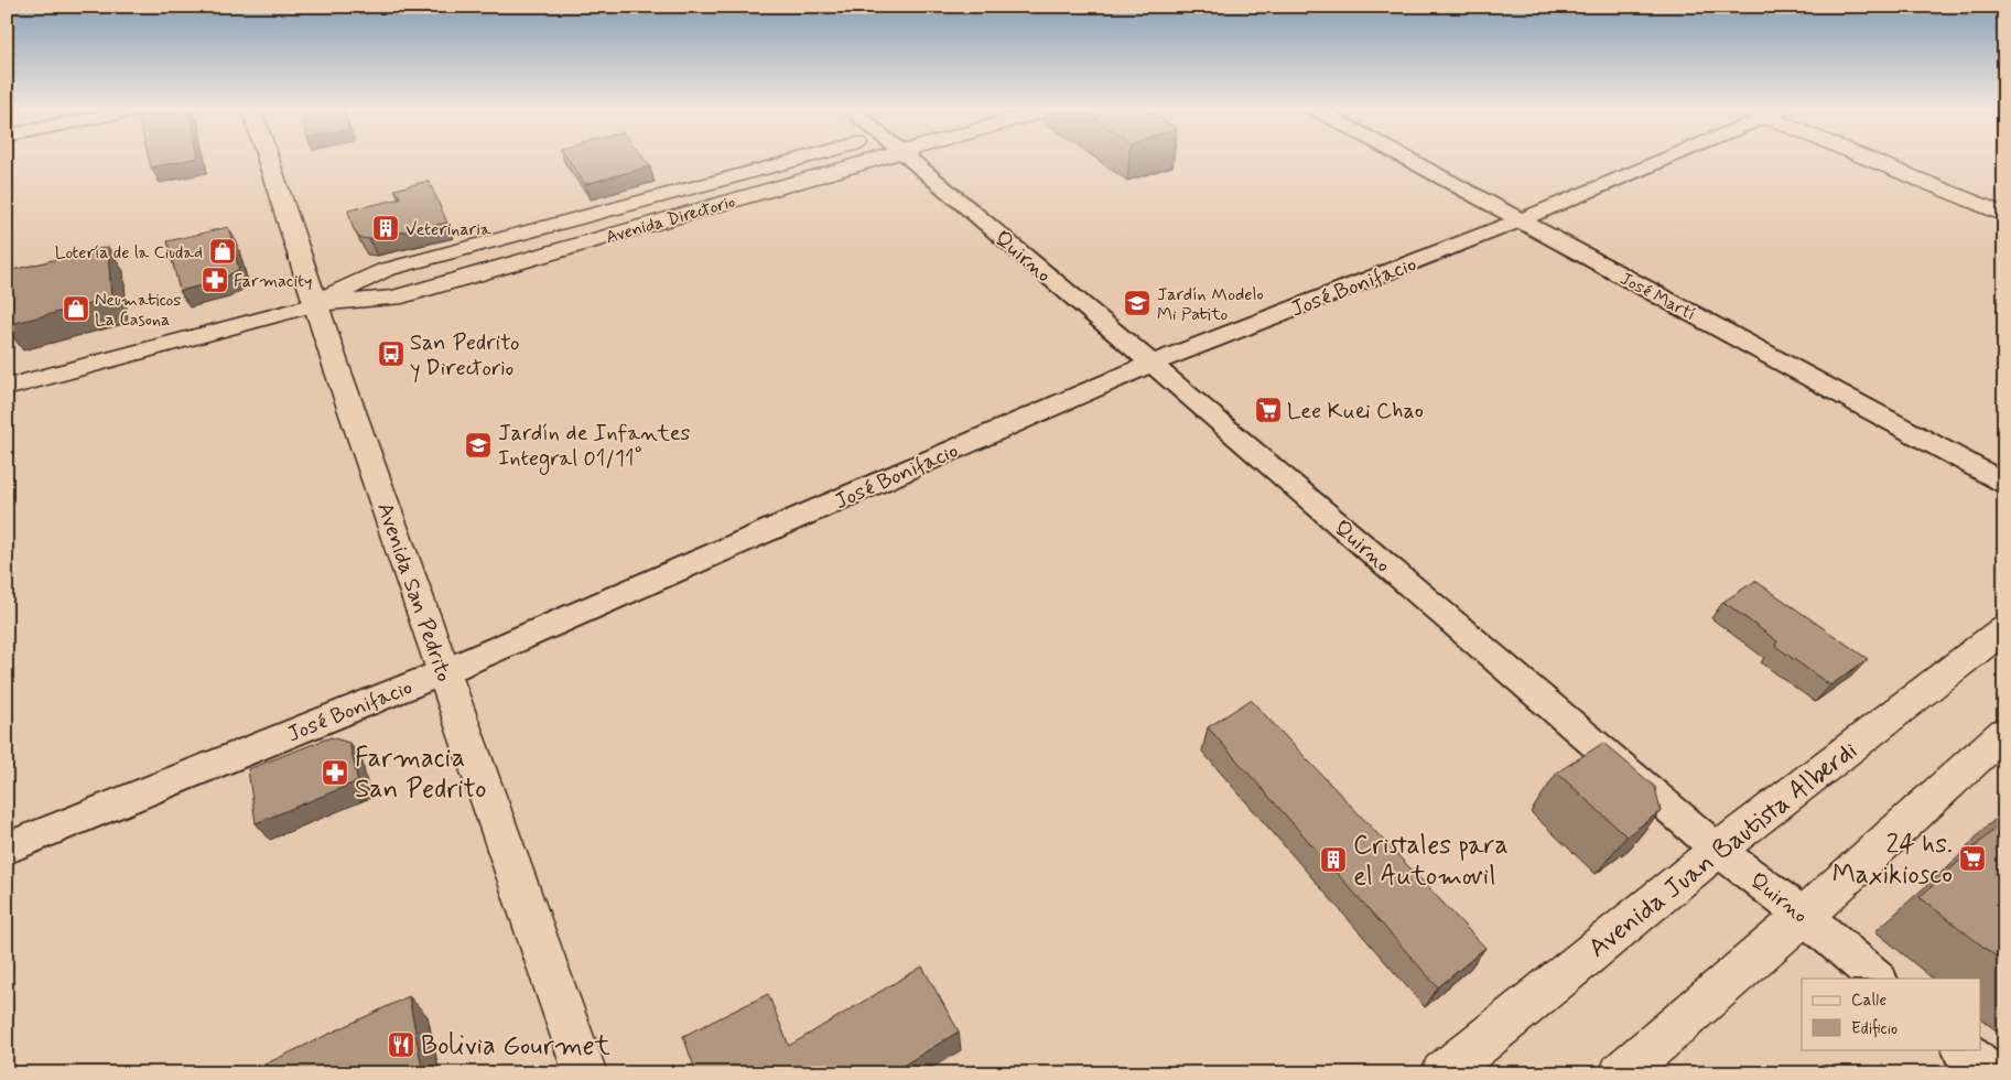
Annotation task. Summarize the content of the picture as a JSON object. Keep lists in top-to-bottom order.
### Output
{
  "streets": {
    "main road": ["Avenida Directorio", "Avenida San Pedrito", "Avenida Juan Bautista Alberdi"],
    "street": ["Quirno", "José Bonifacio", "José Martí"]
  },
  "crossings": [
    ["Avenida Directorio", "Avenida San Pedrito"],
    ["Quirno", "José Bonifacio"],
    ["Quirno", "Avenida Juan Bautista Alberdi"],
    ["José Bonifacio", "José Martí"],
    ["José Bonifacio", "Avenida San Pedrito"]
  ],
  "places": {
    "building": ["Veterinaria", "Cristales para el Automovil"],
    "shop": ["Lotería de la Ciudad", "Neumaticos La Casona"],
    "pharmacy": ["Farmacity", "Farmacia San Pedrito"],
    "school or university": ["Jardín Modelo Mi Patito", "Jardín de Infantes Integral 01/11°"],
    "bus stop": ["San Pedrito y Directorio"],
    "supermarket": ["Lee Kuei Chao", "24 hs. Maxikiosco"],
    "restaurant": ["Bolivia Gourmet"]
  },
  "legend": ["Calle", "Edificio"]
}
